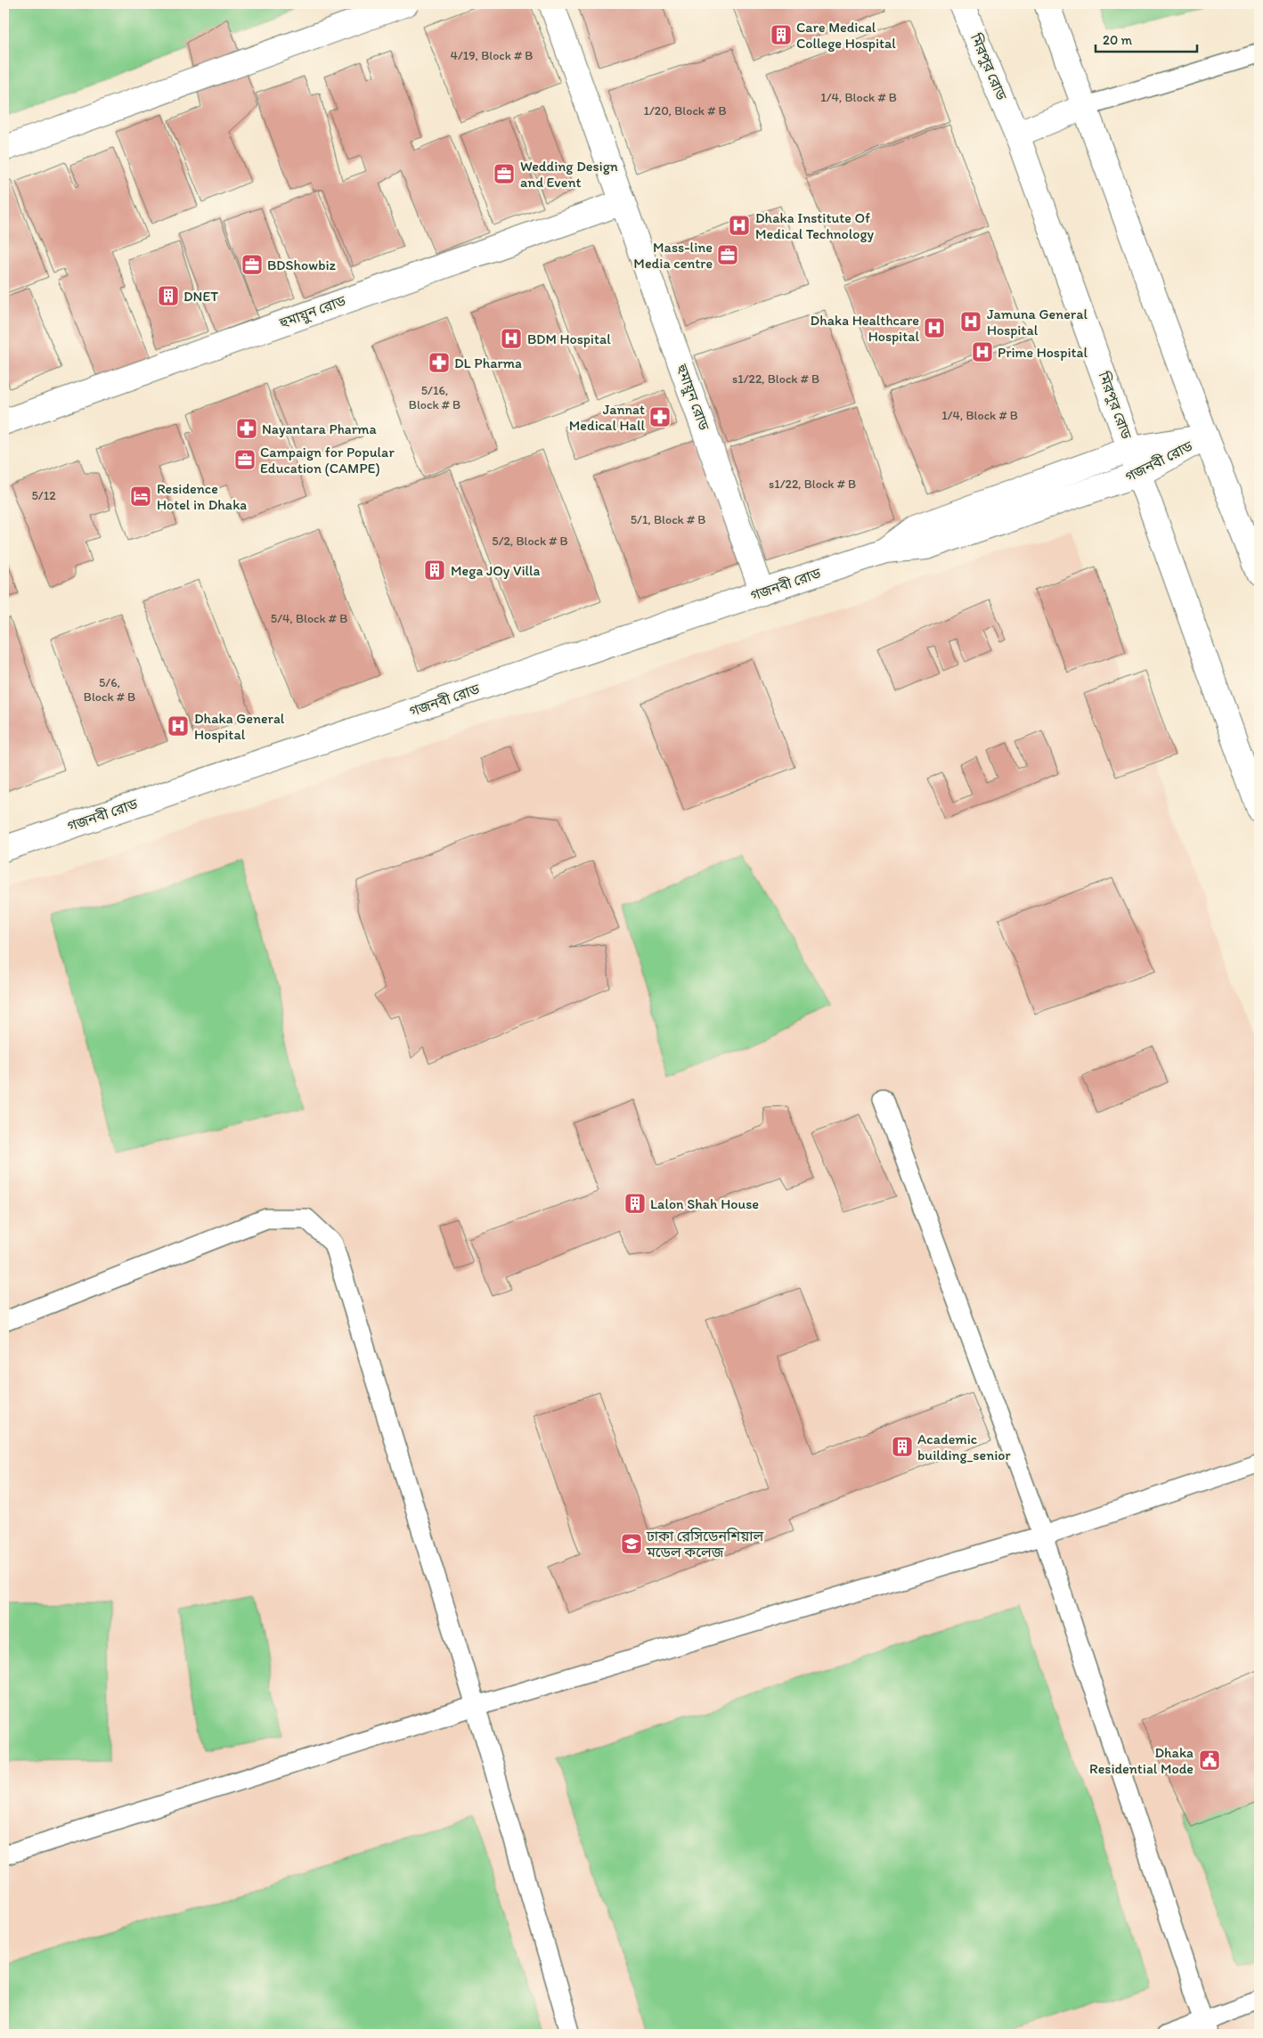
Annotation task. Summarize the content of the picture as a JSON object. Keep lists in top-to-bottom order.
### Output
{
  "streets": {
    "main road": ["মিরপুর রোড", "হুমায়ুন রোড", "গজনবী রোড"]
  },
  "crossings": [
    ["মিরপুর রোড", "গজনবী রোড"],
    ["হুমায়ুন রোড", "গজনবী রোড"]
  ],
  "places": {
    "building": [
      "Care Medical College Hospital",
      "DNET",
      "Mega JOy Villa",
      "Lalon Shah House",
      "Academic building_senior"
    ],
    "office": [
      "Wedding Design and Event",
      "Mass-line Media centre",
      "BDShowbiz",
      "Campaign for Popular Education (CAMPE)"
    ],
    "hospital": [
      "Dhaka Institute Of Medical Technology",
      "Jamuna General Hospital",
      "Dhaka Healthcare Hospital",
      "BDM Hospital",
      "Prime Hospital",
      "Dhaka General Hospital"
    ],
    "pharmacy": ["DL Pharma", "Jannat Medical Hall", "Nayantara Pharma"],
    "hotel": ["Residence Hotel in Dhaka"],
    "school or university": ["ঢাকা রেসিডেনশিয়াল মডেল কলেজ"],
    "public building": ["Dhaka Residential Mode"]
  },
  "house_numbers": [
    "4/19, Block # B",
    "1/4, Block # B",
    "1/20, Block # B",
    "s1/22, Block # B",
    "5/16, Block # B",
    "1/4, Block # B",
    "s1/22, Block # B",
    "5/12",
    "5/1, Block # B",
    "5/2, Block # B",
    "5/4, Block # B",
    "5/6, Block # B"
  ],
  "scale_bar": "20 m"
}
